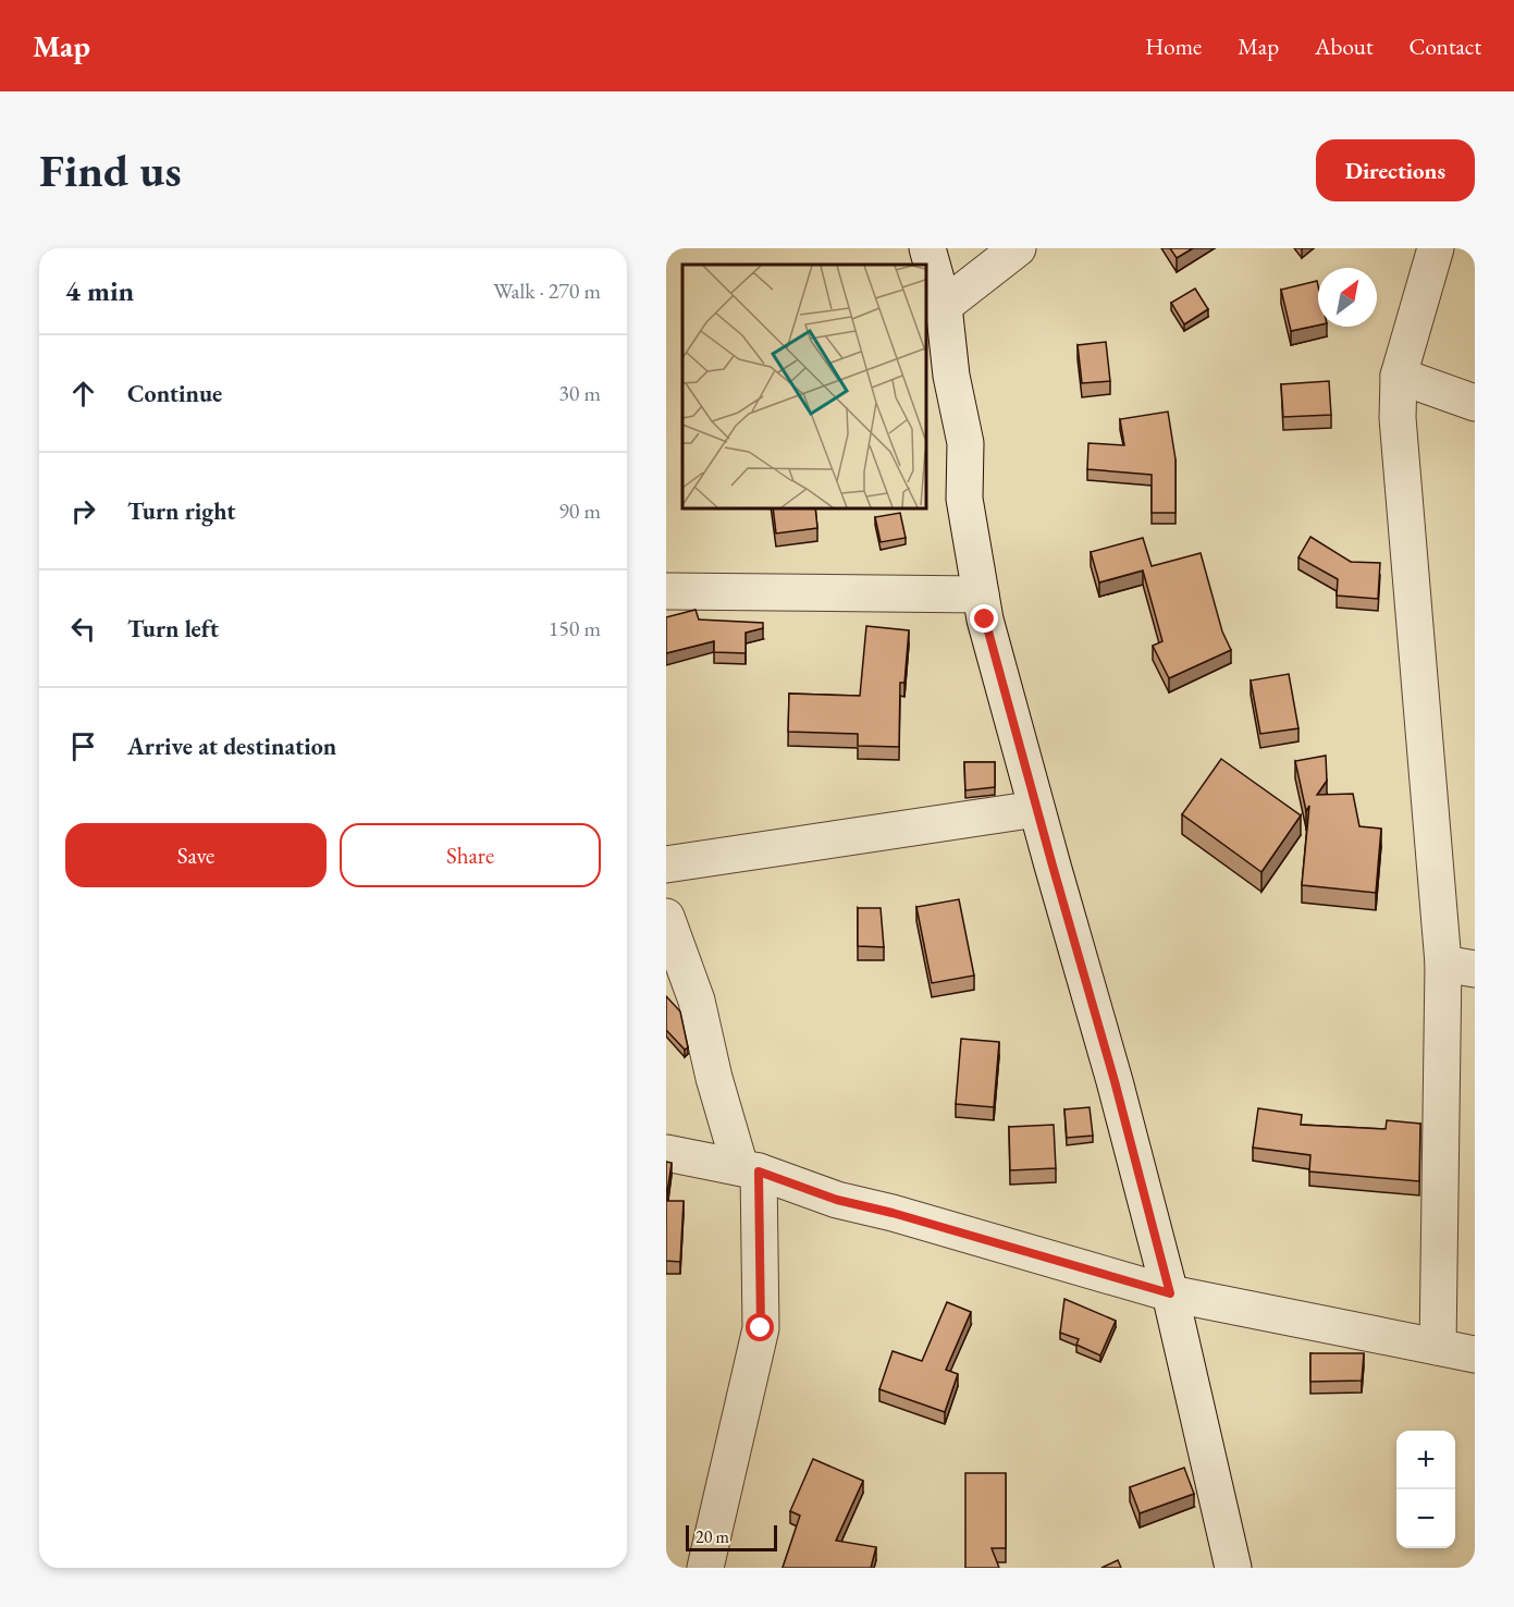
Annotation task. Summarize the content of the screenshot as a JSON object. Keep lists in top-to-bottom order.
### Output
{
  "scale_bar": "20 m",
  "north": "top right",
  "page": {
    "header": "Map",
    "nav": [
      "Home",
      "Map",
      "About",
      "Contact"
    ],
    "buttons": [
      "Directions",
      ["Save", "Share"]
    ],
    "title": "Find us",
    "heading": ["4 min", "Walk · 270 m"],
    "list": [
      ["Continue", "30 m"],
      ["Turn right", "90 m"],
      ["Turn left", "150 m"],
      "Arrive at destination"
    ],
    "map_buttons": ["+", "−"],
    "scale": "20 m"
  }
}
